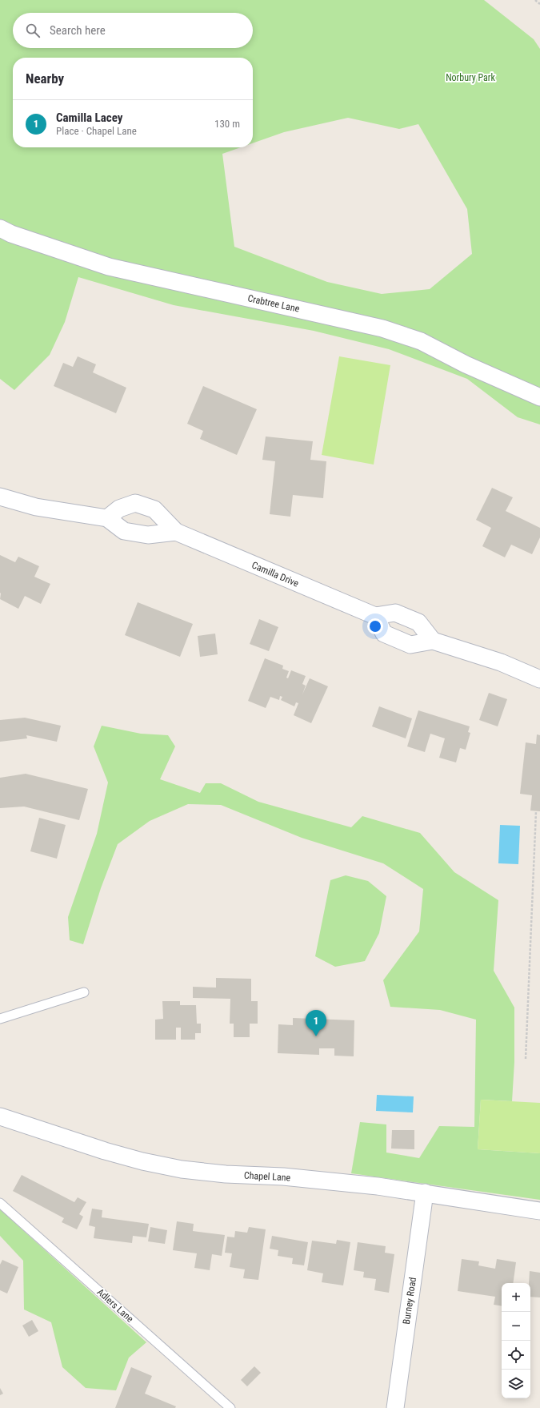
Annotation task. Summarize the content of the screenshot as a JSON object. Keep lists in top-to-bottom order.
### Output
{
  "streets": {
    "street": [
      "Crabtree Lane",
      "Camilla Drive",
      "Chapel Lane",
      "Burney Road"
    ],
    "lane": ["Adlers Lane"]
  },
  "crossings": [
    ["Chapel Lane", "Burney Road"]
  ],
  "parks": ["Norbury Park"],
  "page": {
    "search": "Search here",
    "heading": "Nearby",
    "list": [
      {
        "mark": "1",
        "name": "Camilla Lacey",
        "note": "Place · Chapel Lane",
        "value": "130 m"
      }
    ],
    "pins": "1",
    "map_buttons": ["+", "−"]
  }
}
